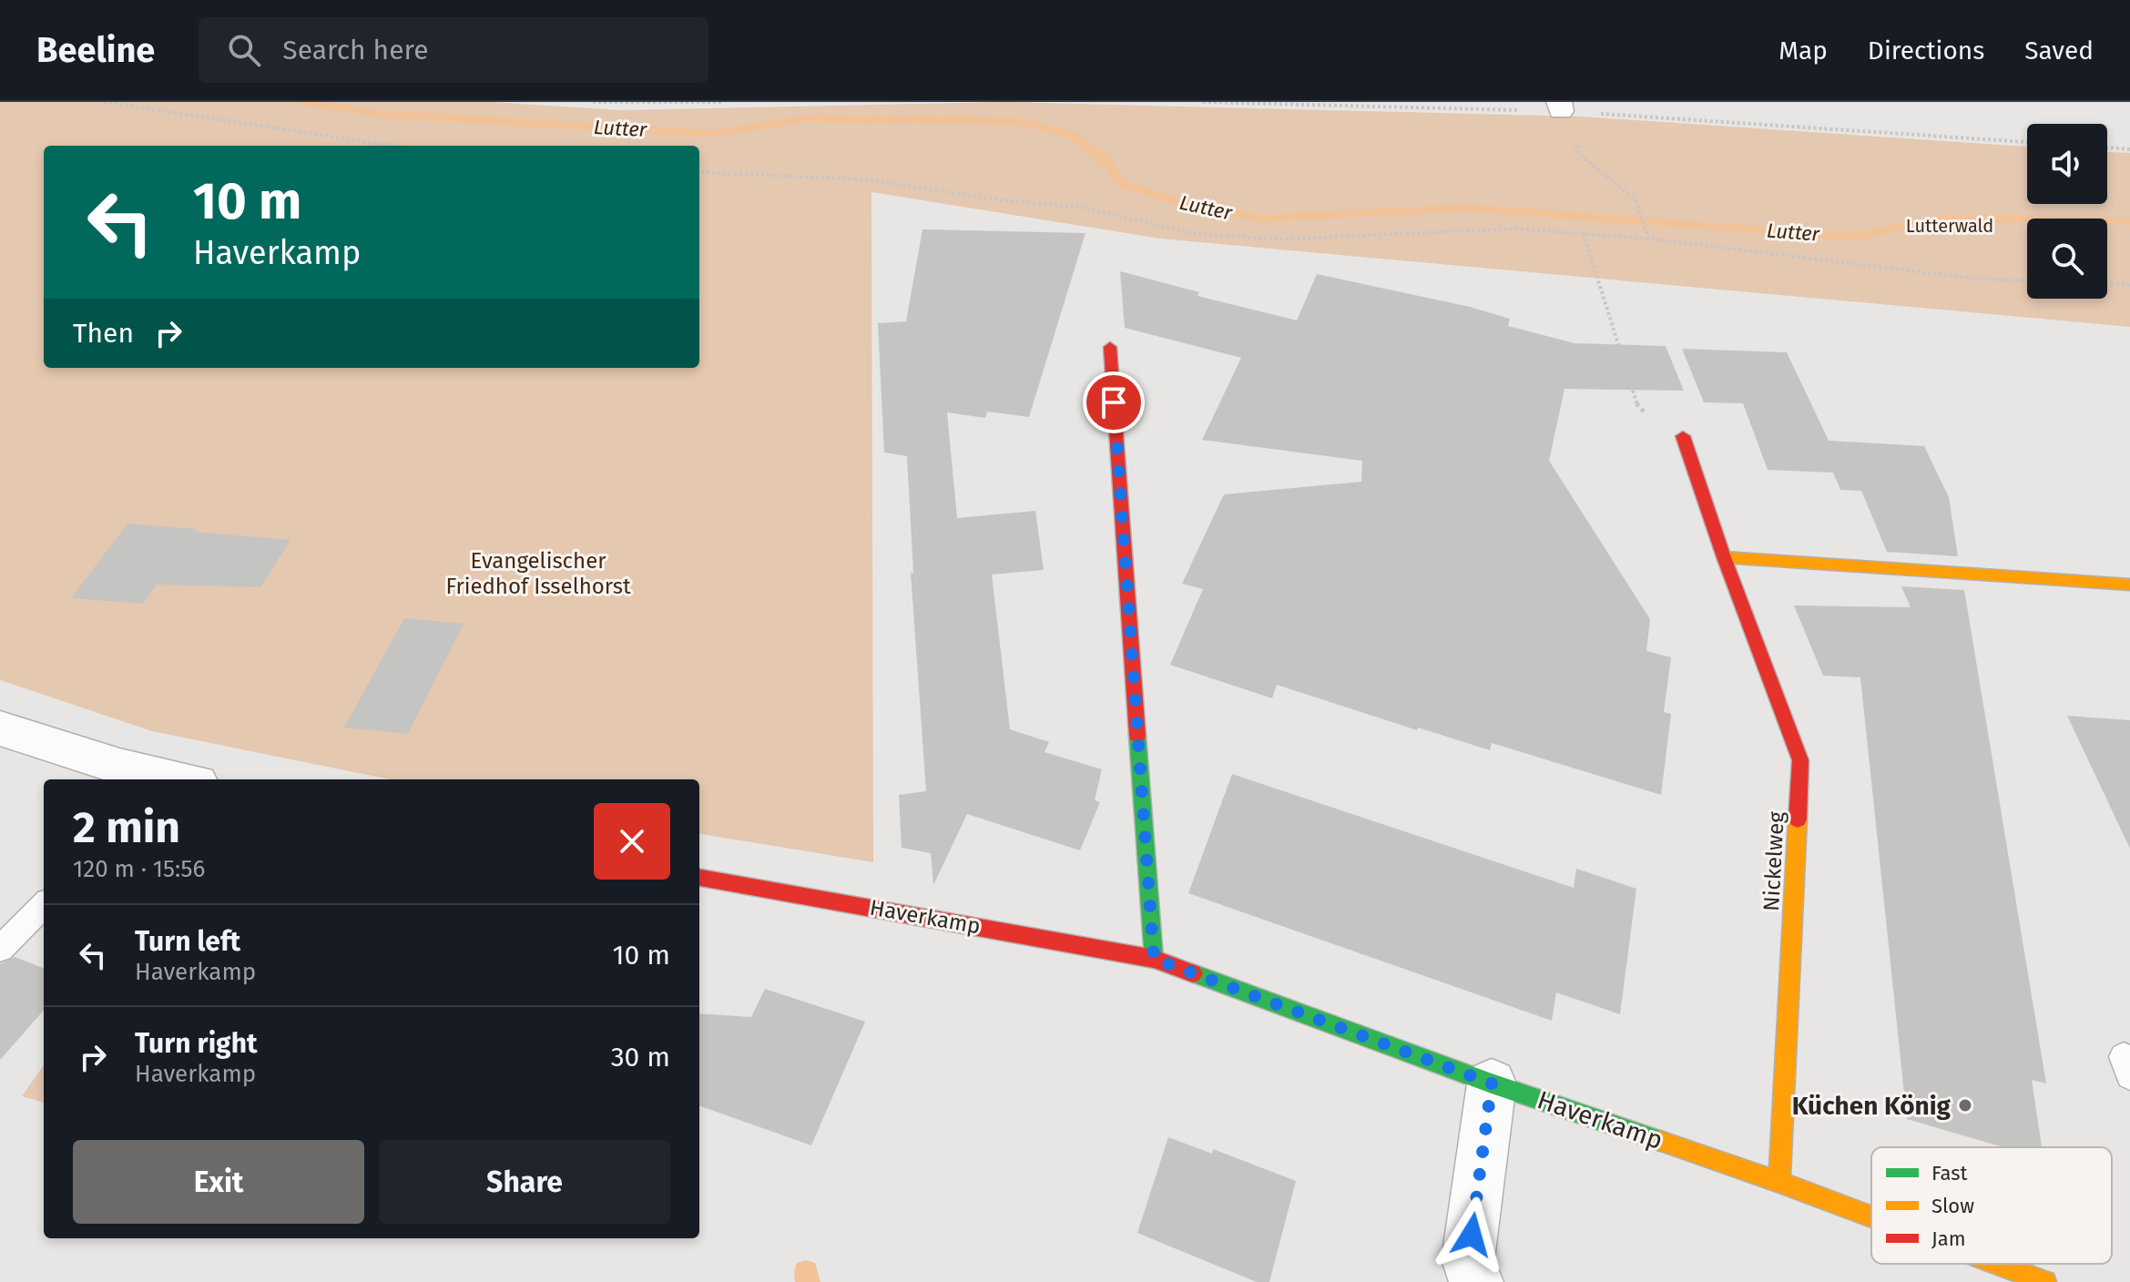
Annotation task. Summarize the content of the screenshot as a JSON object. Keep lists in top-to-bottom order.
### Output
{
  "streets": {
    "street": ["Nickelweg", "Haverkamp"]
  },
  "crossings": [
    ["Nickelweg", "Haverkamp"]
  ],
  "water": ["Lutter"],
  "parks": ["Lutterwald", "Evangelischer Friedhof Isselhorst"],
  "places": ["Küchen König"],
  "legend": ["Fast", "Slow", "Jam"],
  "page": {
    "header": "Beeline",
    "search": "Search here",
    "nav": ["Map", "Directions", "Saved"],
    "turn": ["10 m", "Haverkamp"],
    "then": "Then",
    "heading": ["2 min", "120 m · 15:56"],
    "list": [
      {
        "name": "Turn left",
        "note": "Haverkamp",
        "value": "10 m"
      },
      {
        "name": "Turn right",
        "note": "Haverkamp",
        "value": "30 m"
      }
    ],
    "buttons": ["Exit", "Share"]
  }
}
